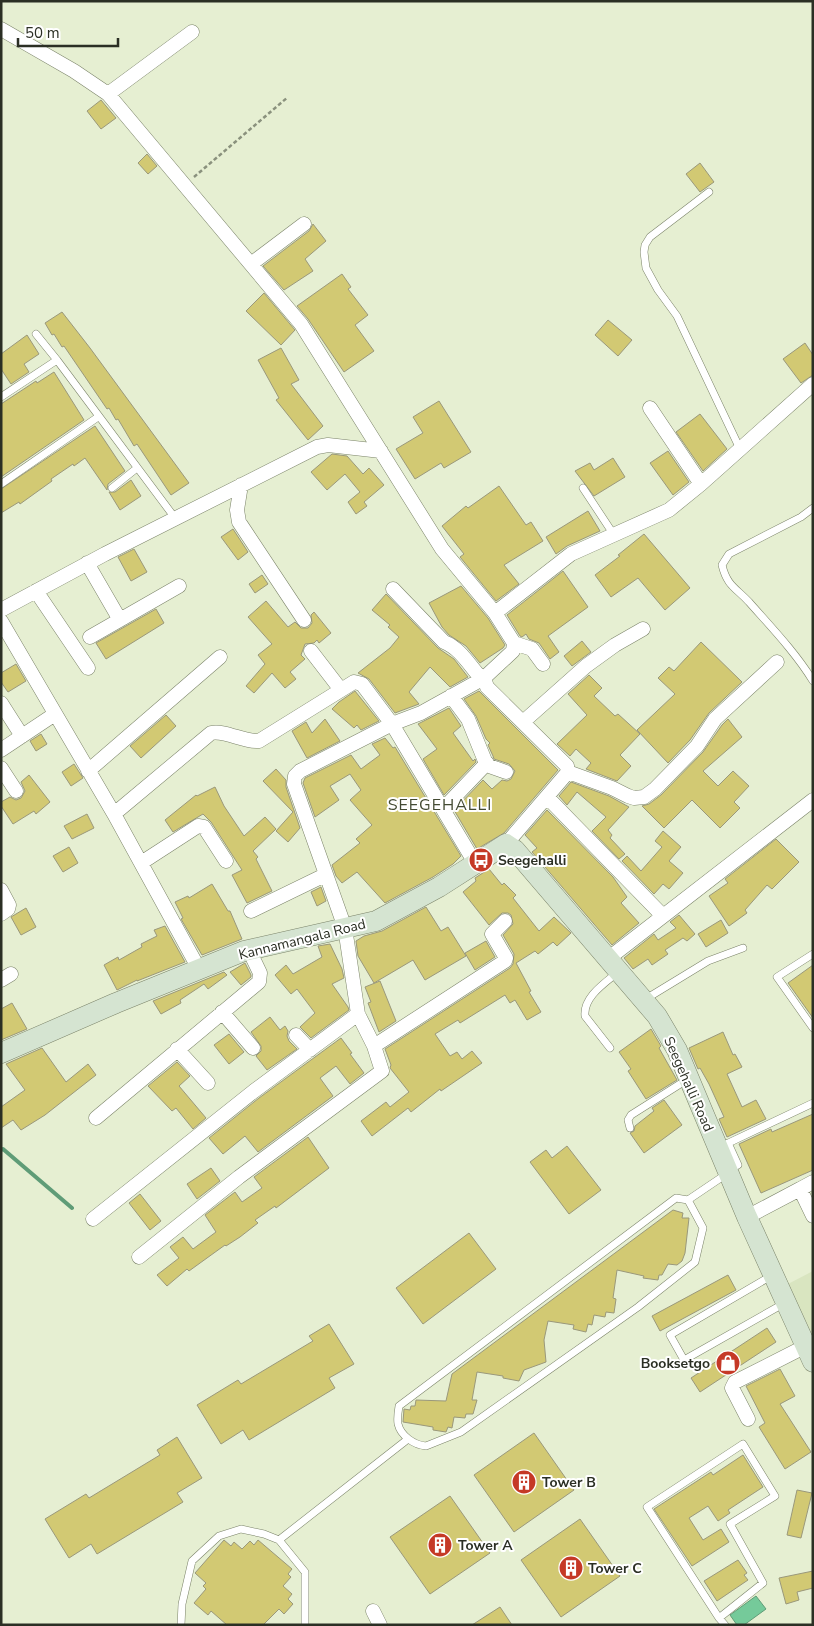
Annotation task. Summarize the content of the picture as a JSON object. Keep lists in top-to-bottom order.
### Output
{
  "streets": {
    "main road": ["Kannamangala Road", "Seegehalli Road"]
  },
  "crossings": [
    ["Kannamangala Road", "Seegehalli Road"]
  ],
  "districts": ["SEEGEHALLI"],
  "places": {
    "bus stop": ["Seegehalli"],
    "shop": ["Booksetgo"],
    "building": ["Tower B", "Tower A", "Tower C"]
  },
  "scale_bar": "50 m"
}
